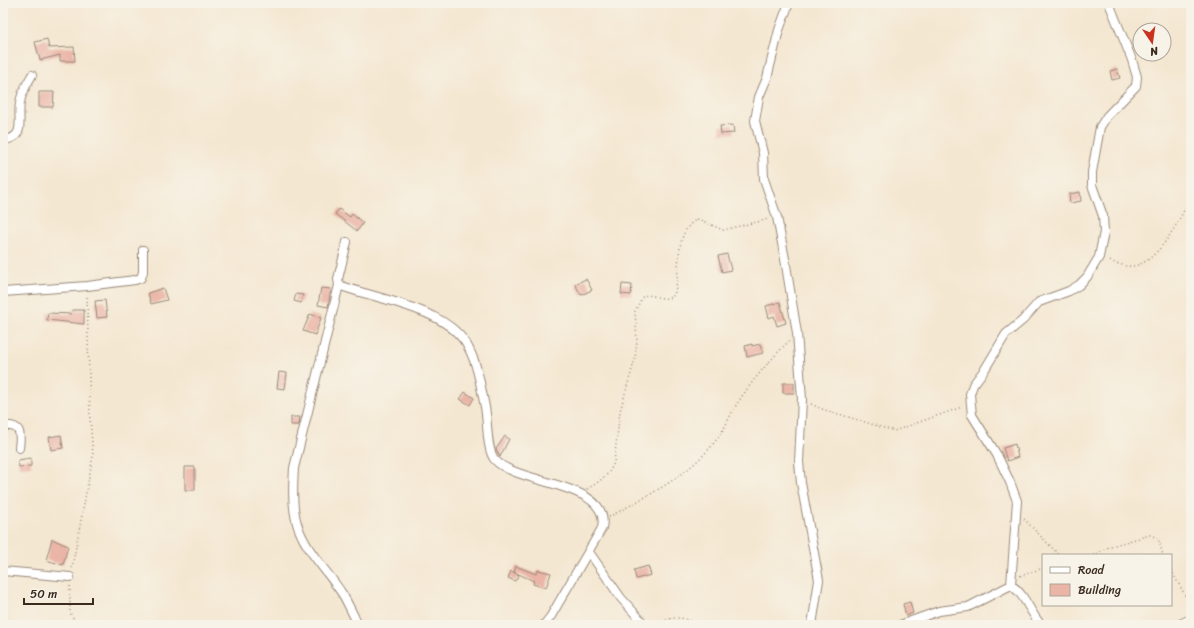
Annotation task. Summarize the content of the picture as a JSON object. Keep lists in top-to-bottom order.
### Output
{
  "legend": ["Road", "Building"],
  "scale_bar": "50 m",
  "north": "bottom"
}
